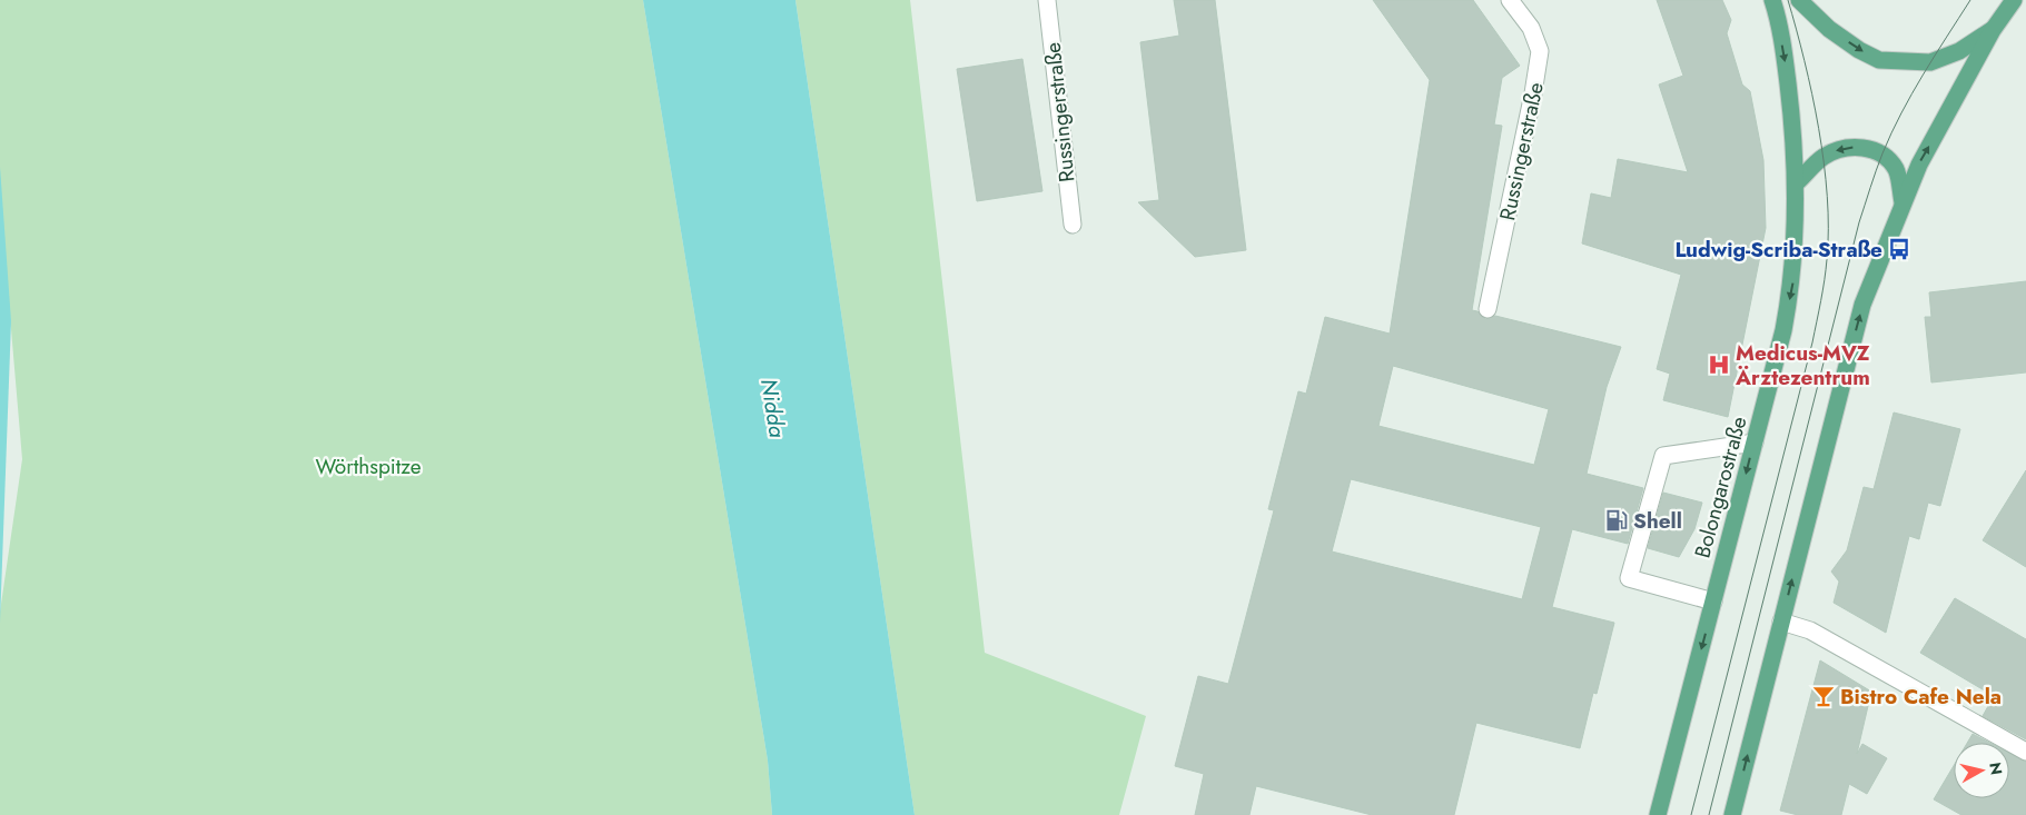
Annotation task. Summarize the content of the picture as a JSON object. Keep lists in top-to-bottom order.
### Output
{
  "streets": {
    "main road": ["Bolongarostraße"],
    "street": ["Russingerstraße"]
  },
  "water": ["Nidda"],
  "parks": ["Wörthspitze"],
  "places": {
    "bus stop": ["Ludwig-Scriba-Straße"],
    "hospital": ["Medicus-MVZ Ärztezentrum"],
    "fuel station": ["Shell"],
    "bar": ["Bistro Cafe Nela"]
  },
  "north": "right"
}
